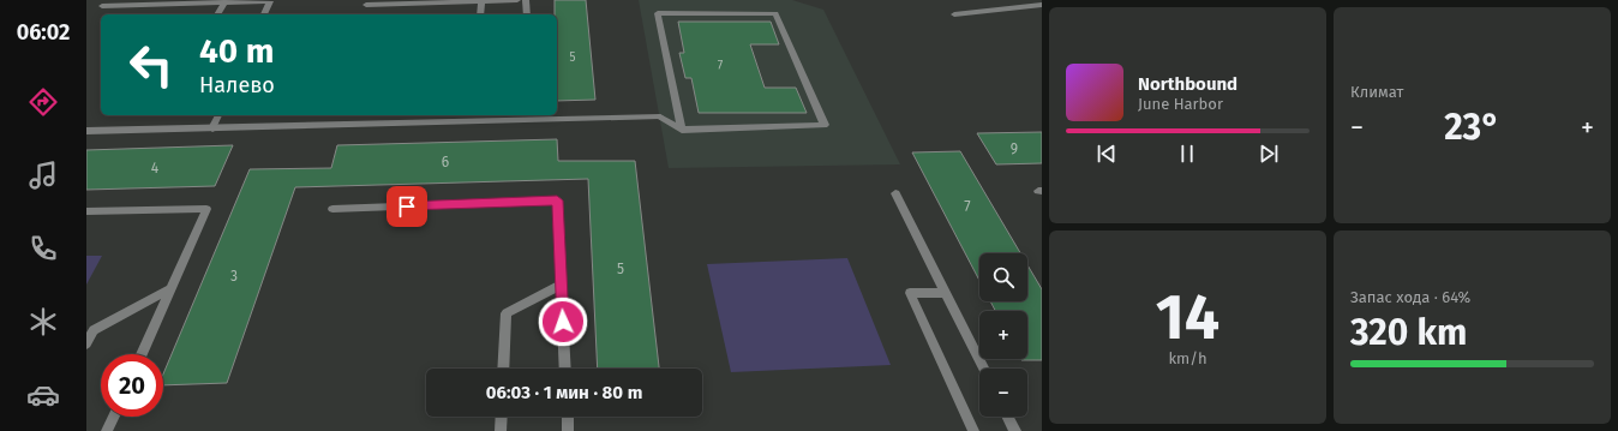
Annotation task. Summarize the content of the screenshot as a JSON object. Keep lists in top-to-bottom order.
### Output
{
  "house_numbers": [
    "5",
    "7",
    "9",
    "6",
    "4",
    "7",
    "5",
    "3"
  ],
  "page": {
    "tabs": "06:02",
    "tile": [
      "Климат",
      ["14", "km/h"],
      ["Запас хода · 64%", "320 km"]
    ],
    "turn": ["40 m", "Налево"],
    "song": ["Northbound", "June Harbor"],
    "heat": ["−", "23°", "+"],
    "map_buttons": ["+", "−"],
    "limit": "20",
    "trip": "06:03 · 1 мин · 80 m"
  }
}
